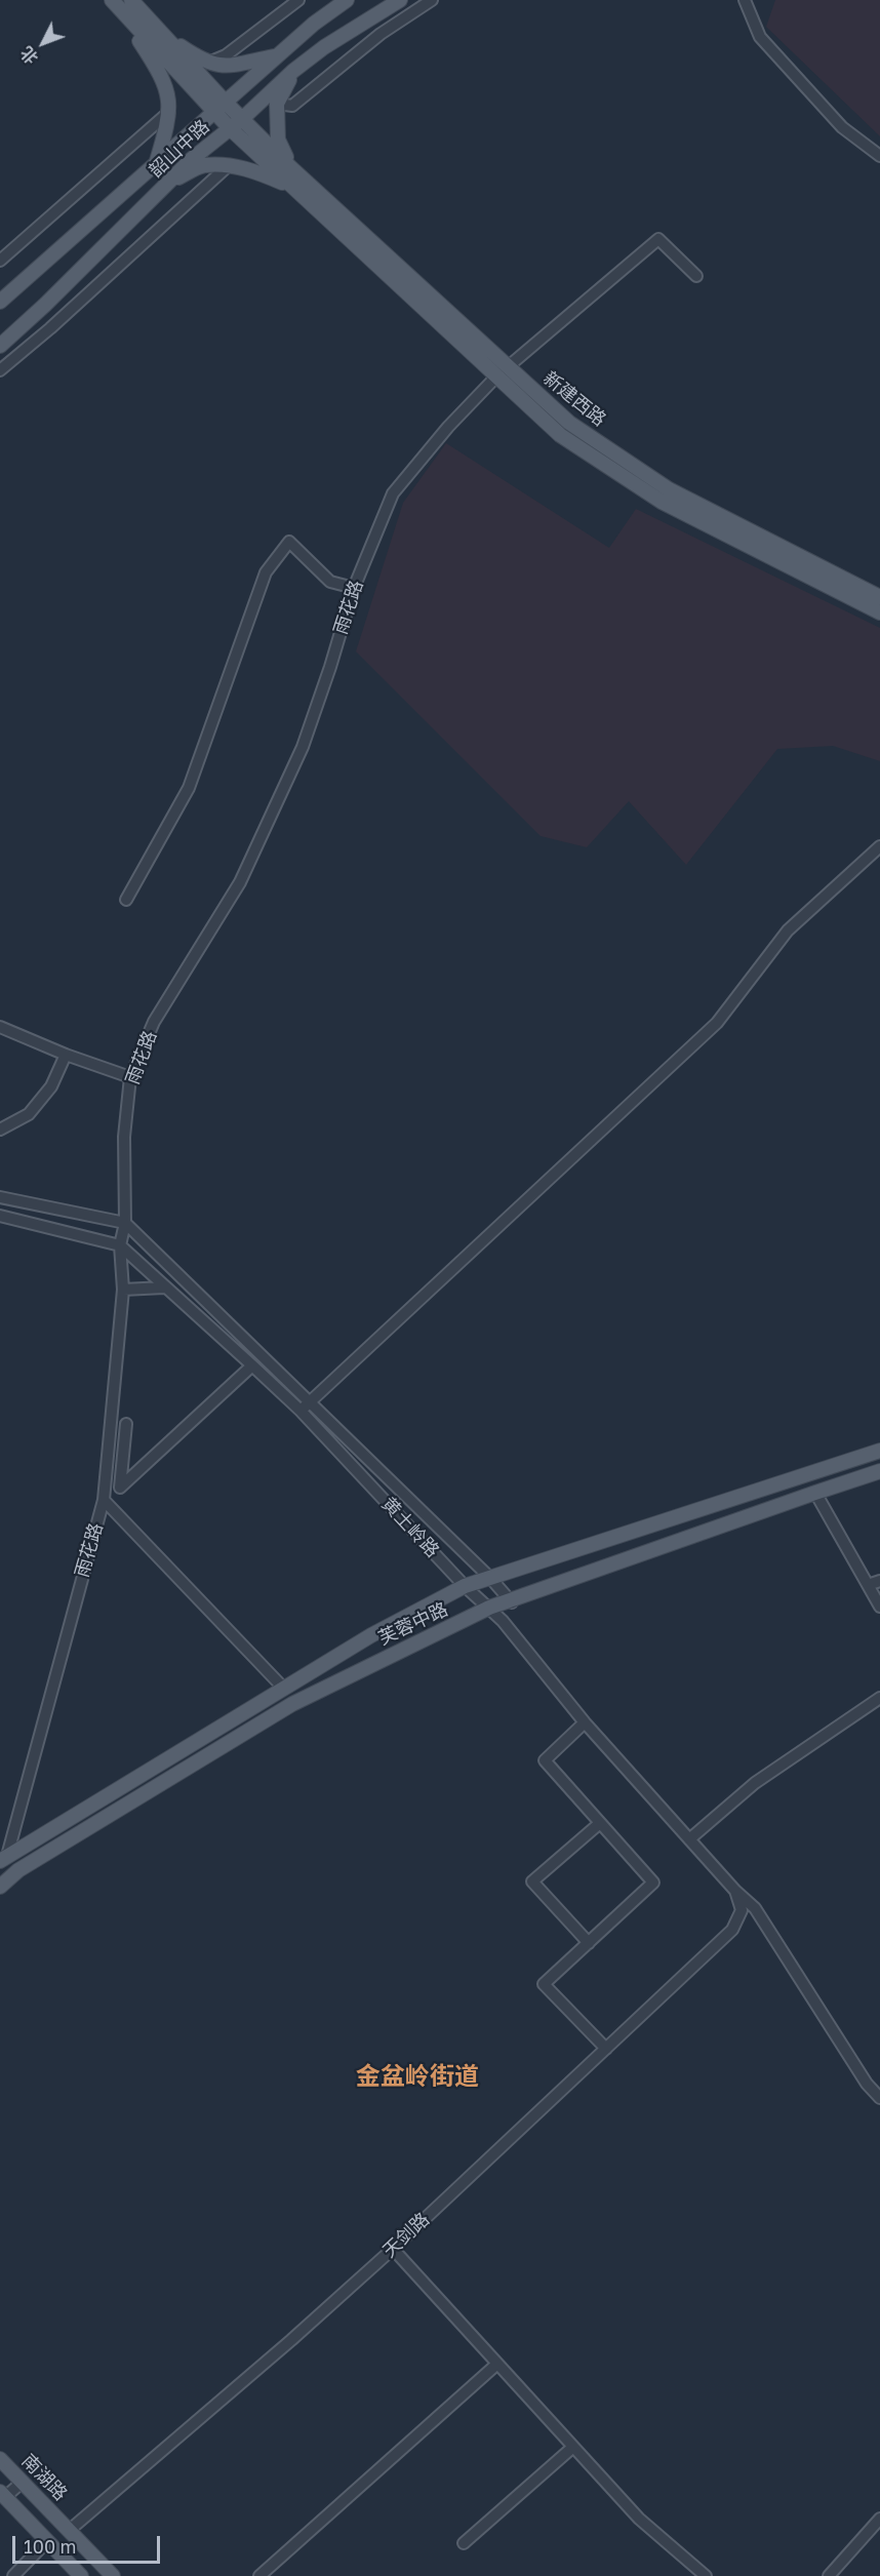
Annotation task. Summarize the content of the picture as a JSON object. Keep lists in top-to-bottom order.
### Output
{
  "streets": {
    "main road": [
      "韶山中路",
      "新建西路",
      "芙蓉中路",
      "南湖路"
    ],
    "street": ["雨花路", "黄土岭路", "天剑路"]
  },
  "crossings": [
    ["韶山中路", "新建西路"],
    ["新建西路", "雨花路"],
    ["雨花路", "黄土岭路"],
    ["雨花路", "芙蓉中路"],
    ["黄土岭路", "芙蓉中路"],
    ["黄土岭路", "天剑路"],
    ["天剑路", "南湖路"]
  ],
  "districts": ["金盆岭街道"],
  "scale_bar": "100 m",
  "north": "bottom left"
}
